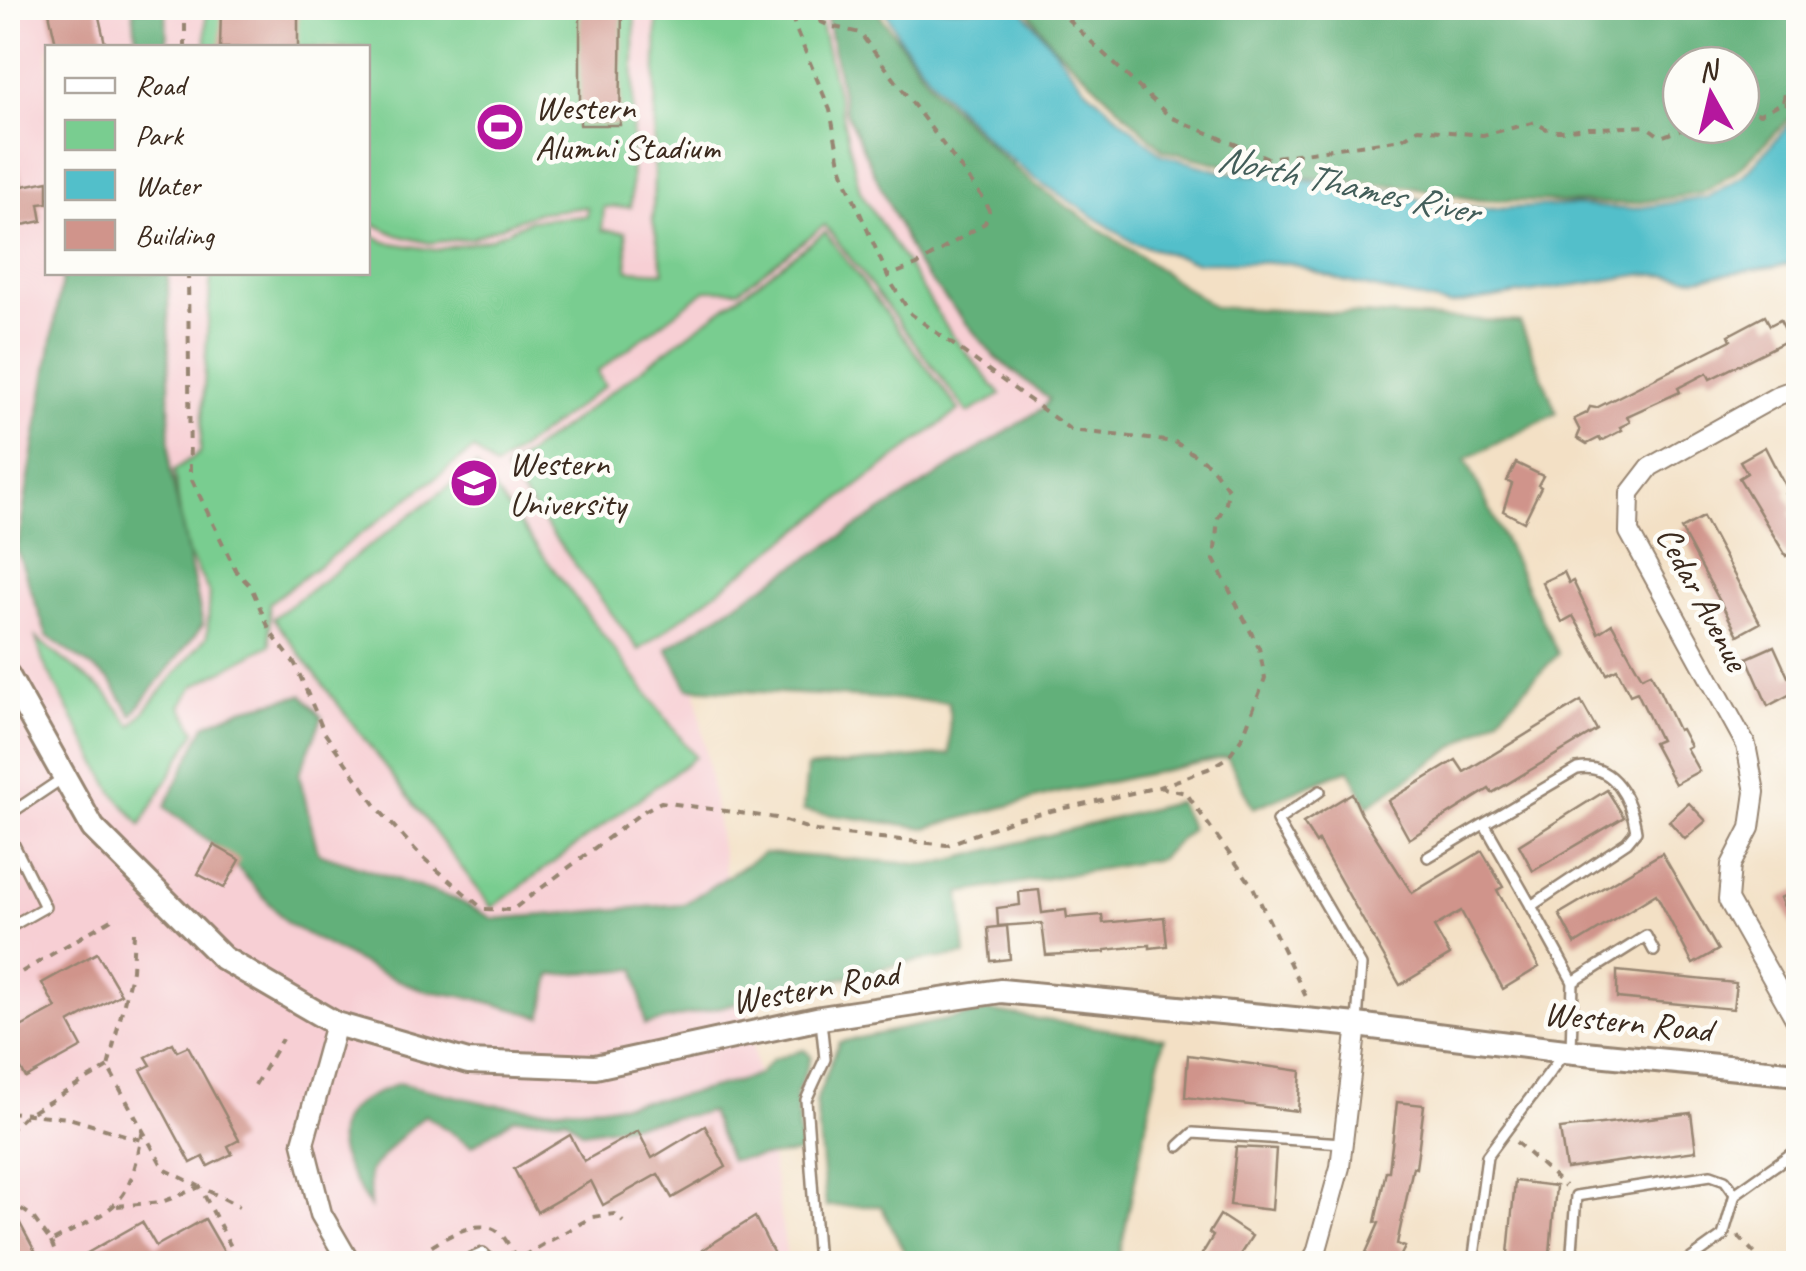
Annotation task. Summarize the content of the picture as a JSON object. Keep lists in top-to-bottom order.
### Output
{
  "streets": {
    "main road": ["Western Road"],
    "street": ["Cedar Avenue"]
  },
  "water": ["North Thames River"],
  "places": {
    "sports": ["Western Alumni Stadium"],
    "school or university": ["Western University"]
  },
  "legend": [
    "Road",
    "Park",
    "Water",
    "Building"
  ],
  "north": "top"
}
